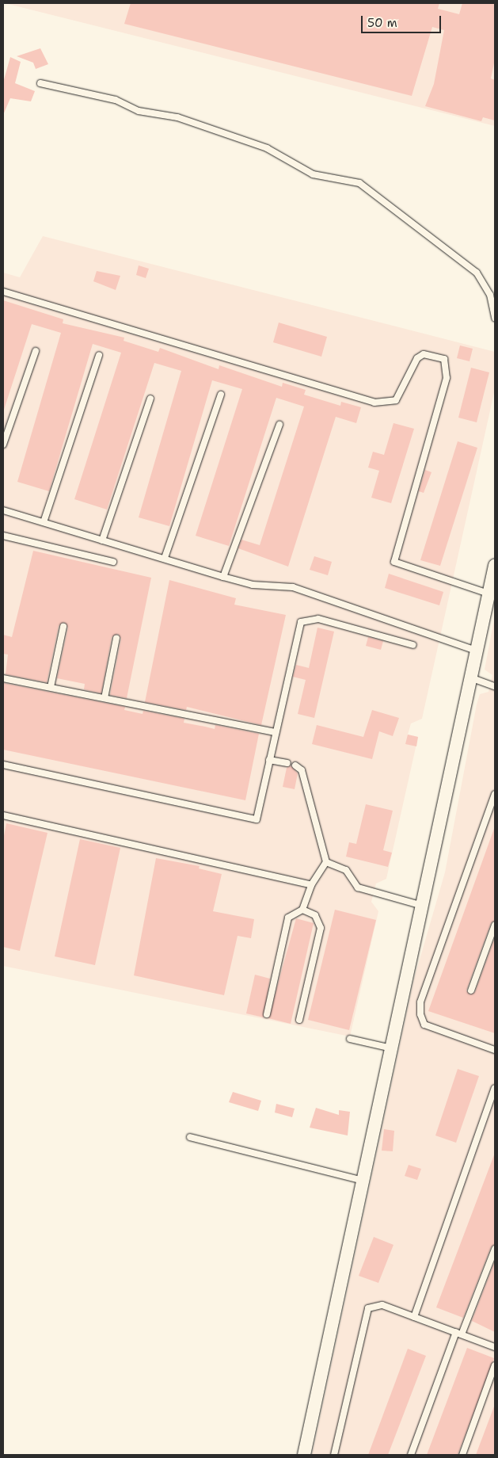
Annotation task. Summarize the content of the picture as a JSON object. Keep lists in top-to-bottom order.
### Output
{
  "scale_bar": "50 m"
}
